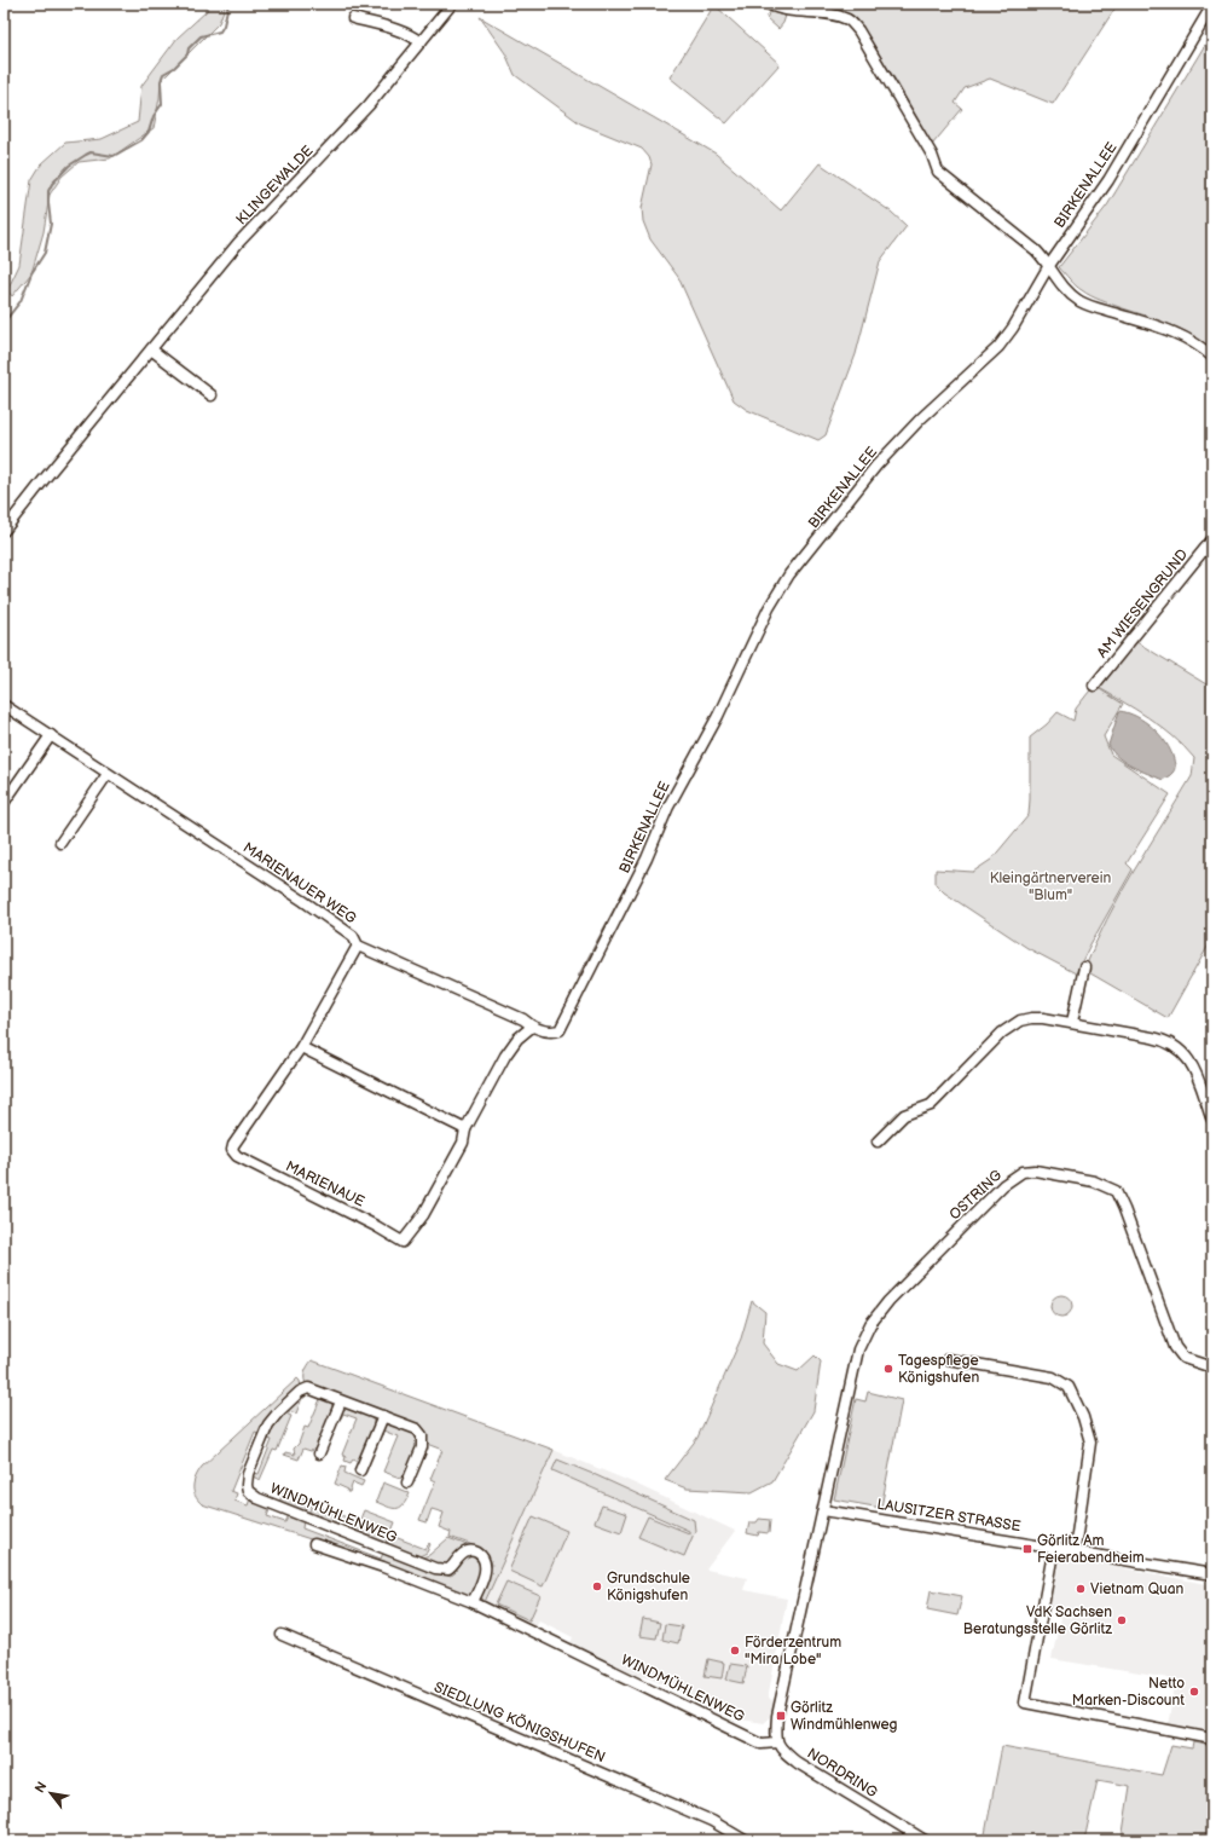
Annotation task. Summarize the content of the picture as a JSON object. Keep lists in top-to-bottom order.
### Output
{
  "streets": {
    "street": [
      "KLINGEWALDE",
      "BIRKENALLEE",
      "AM WIESENGRUND",
      "MARIENAUER WEG",
      "MARIENAUE",
      "OSTRING",
      "WINDMÜHLENWEG",
      "LAUSITZER STRASSE",
      "SIEDLUNG KÖNIGSHUFEN",
      "NORDRING"
    ]
  },
  "crossings": [
    ["BIRKENALLEE", "MARIENAUER WEG"],
    ["MARIENAUER WEG", "MARIENAUE"],
    ["OSTRING", "LAUSITZER STRASSE"],
    ["WINDMÜHLENWEG", "NORDRING"]
  ],
  "parks": ["Kleingärtnerverein \"Blum\""],
  "places": {
    "other": [
      "Tagespflege Königshufen",
      "Grundschule Königshufen",
      "Vietnam Quan",
      "VdK Sachsen Beratungsstelle Görlitz",
      "Förderzentrum \"Mira Lobe\"",
      "Netto Marken-Discount"
    ],
    "transit": ["Görlitz Am Feierabendheim", "Görlitz Windmühlenweg"]
  },
  "north": "top left"
}
